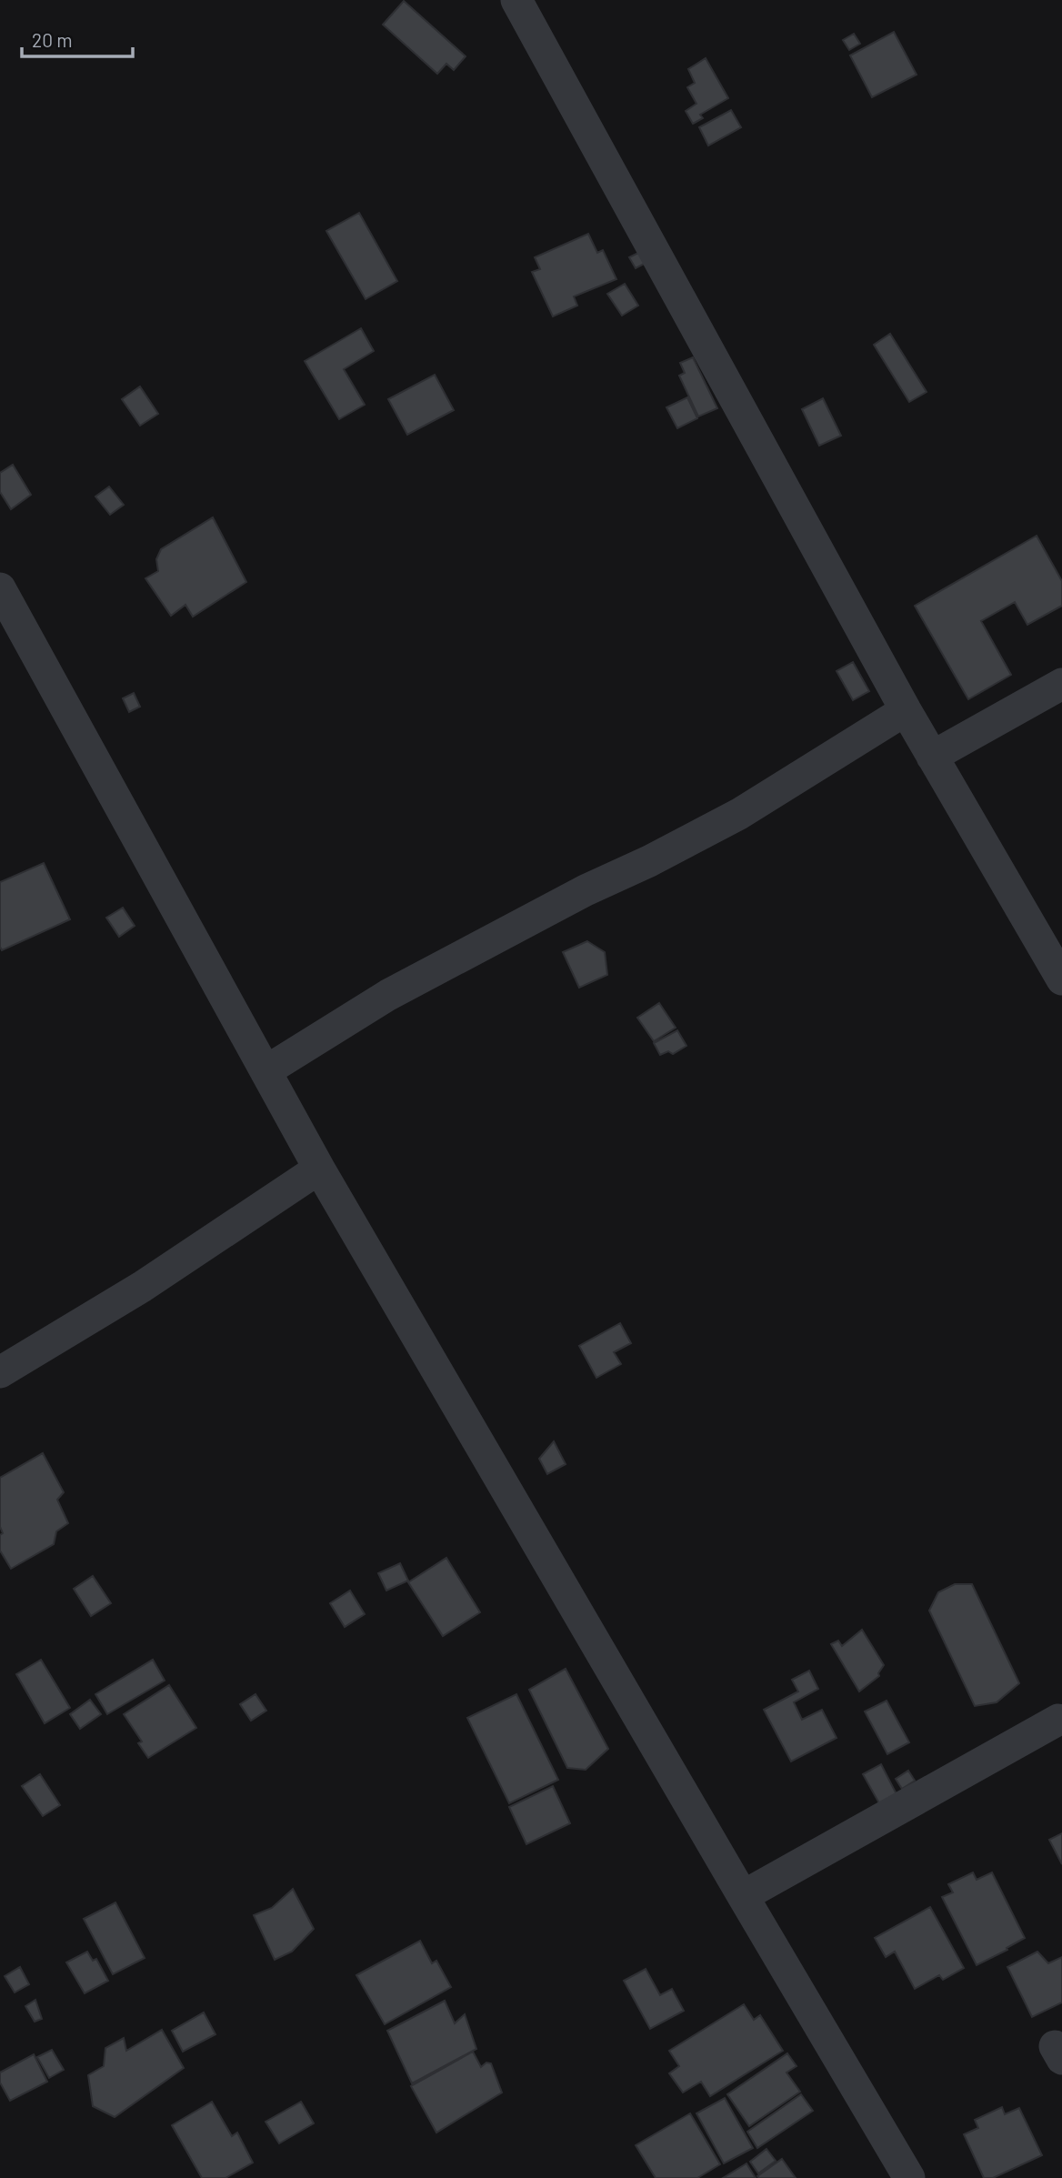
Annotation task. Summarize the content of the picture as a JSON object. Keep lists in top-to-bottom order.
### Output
{
  "scale_bar": "20 m"
}
